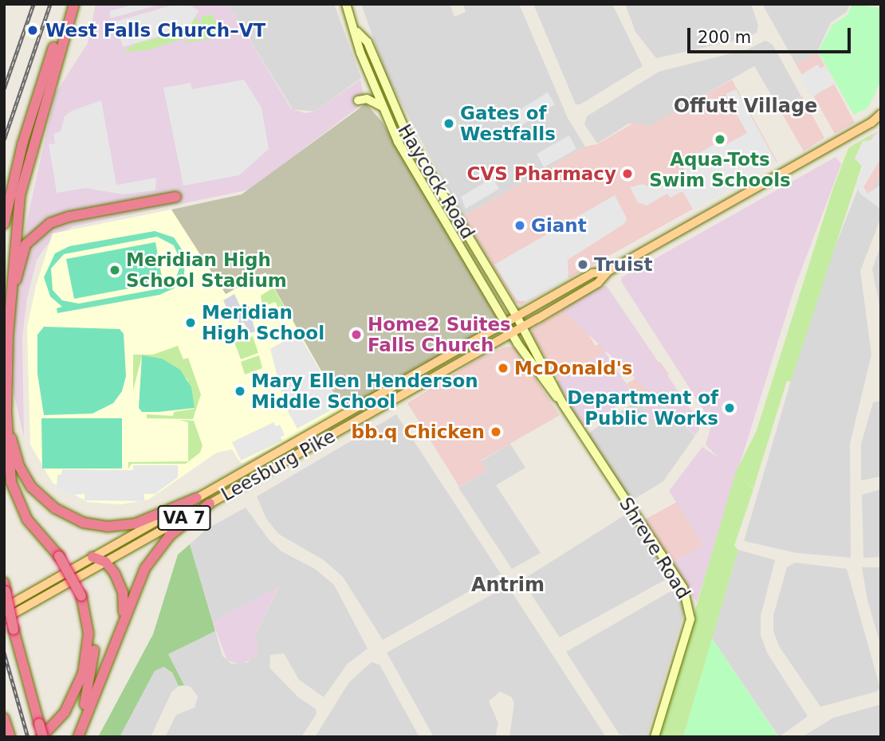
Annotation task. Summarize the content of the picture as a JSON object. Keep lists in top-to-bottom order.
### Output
{
  "streets": {
    "main road": [
      "Haycock Road",
      "Leesburg Pike",
      "VA 7",
      "Shreve Road"
    ]
  },
  "crossings": [
    ["Haycock Road", "Leesburg Pike"],
    ["Haycock Road", "VA 7"],
    ["Haycock Road", "Shreve Road"],
    ["Leesburg Pike", "VA 7"],
    ["Leesburg Pike", "Shreve Road"],
    ["VA 7", "Shreve Road"]
  ],
  "districts": ["Offutt Village", "Antrim"],
  "places": [
    "West Falls Church–VT",
    "Gates of Westfalls",
    "Aqua-Tots Swim Schools",
    "CVS Pharmacy",
    "Giant",
    "Truist",
    "Meridian High School Stadium",
    "Meridian High School",
    "Home2 Suites Falls Church",
    "McDonald's",
    "Mary Ellen Henderson Middle School",
    "Department of Public Works",
    "bb.q Chicken"
  ],
  "scale_bar": "200 m"
}
